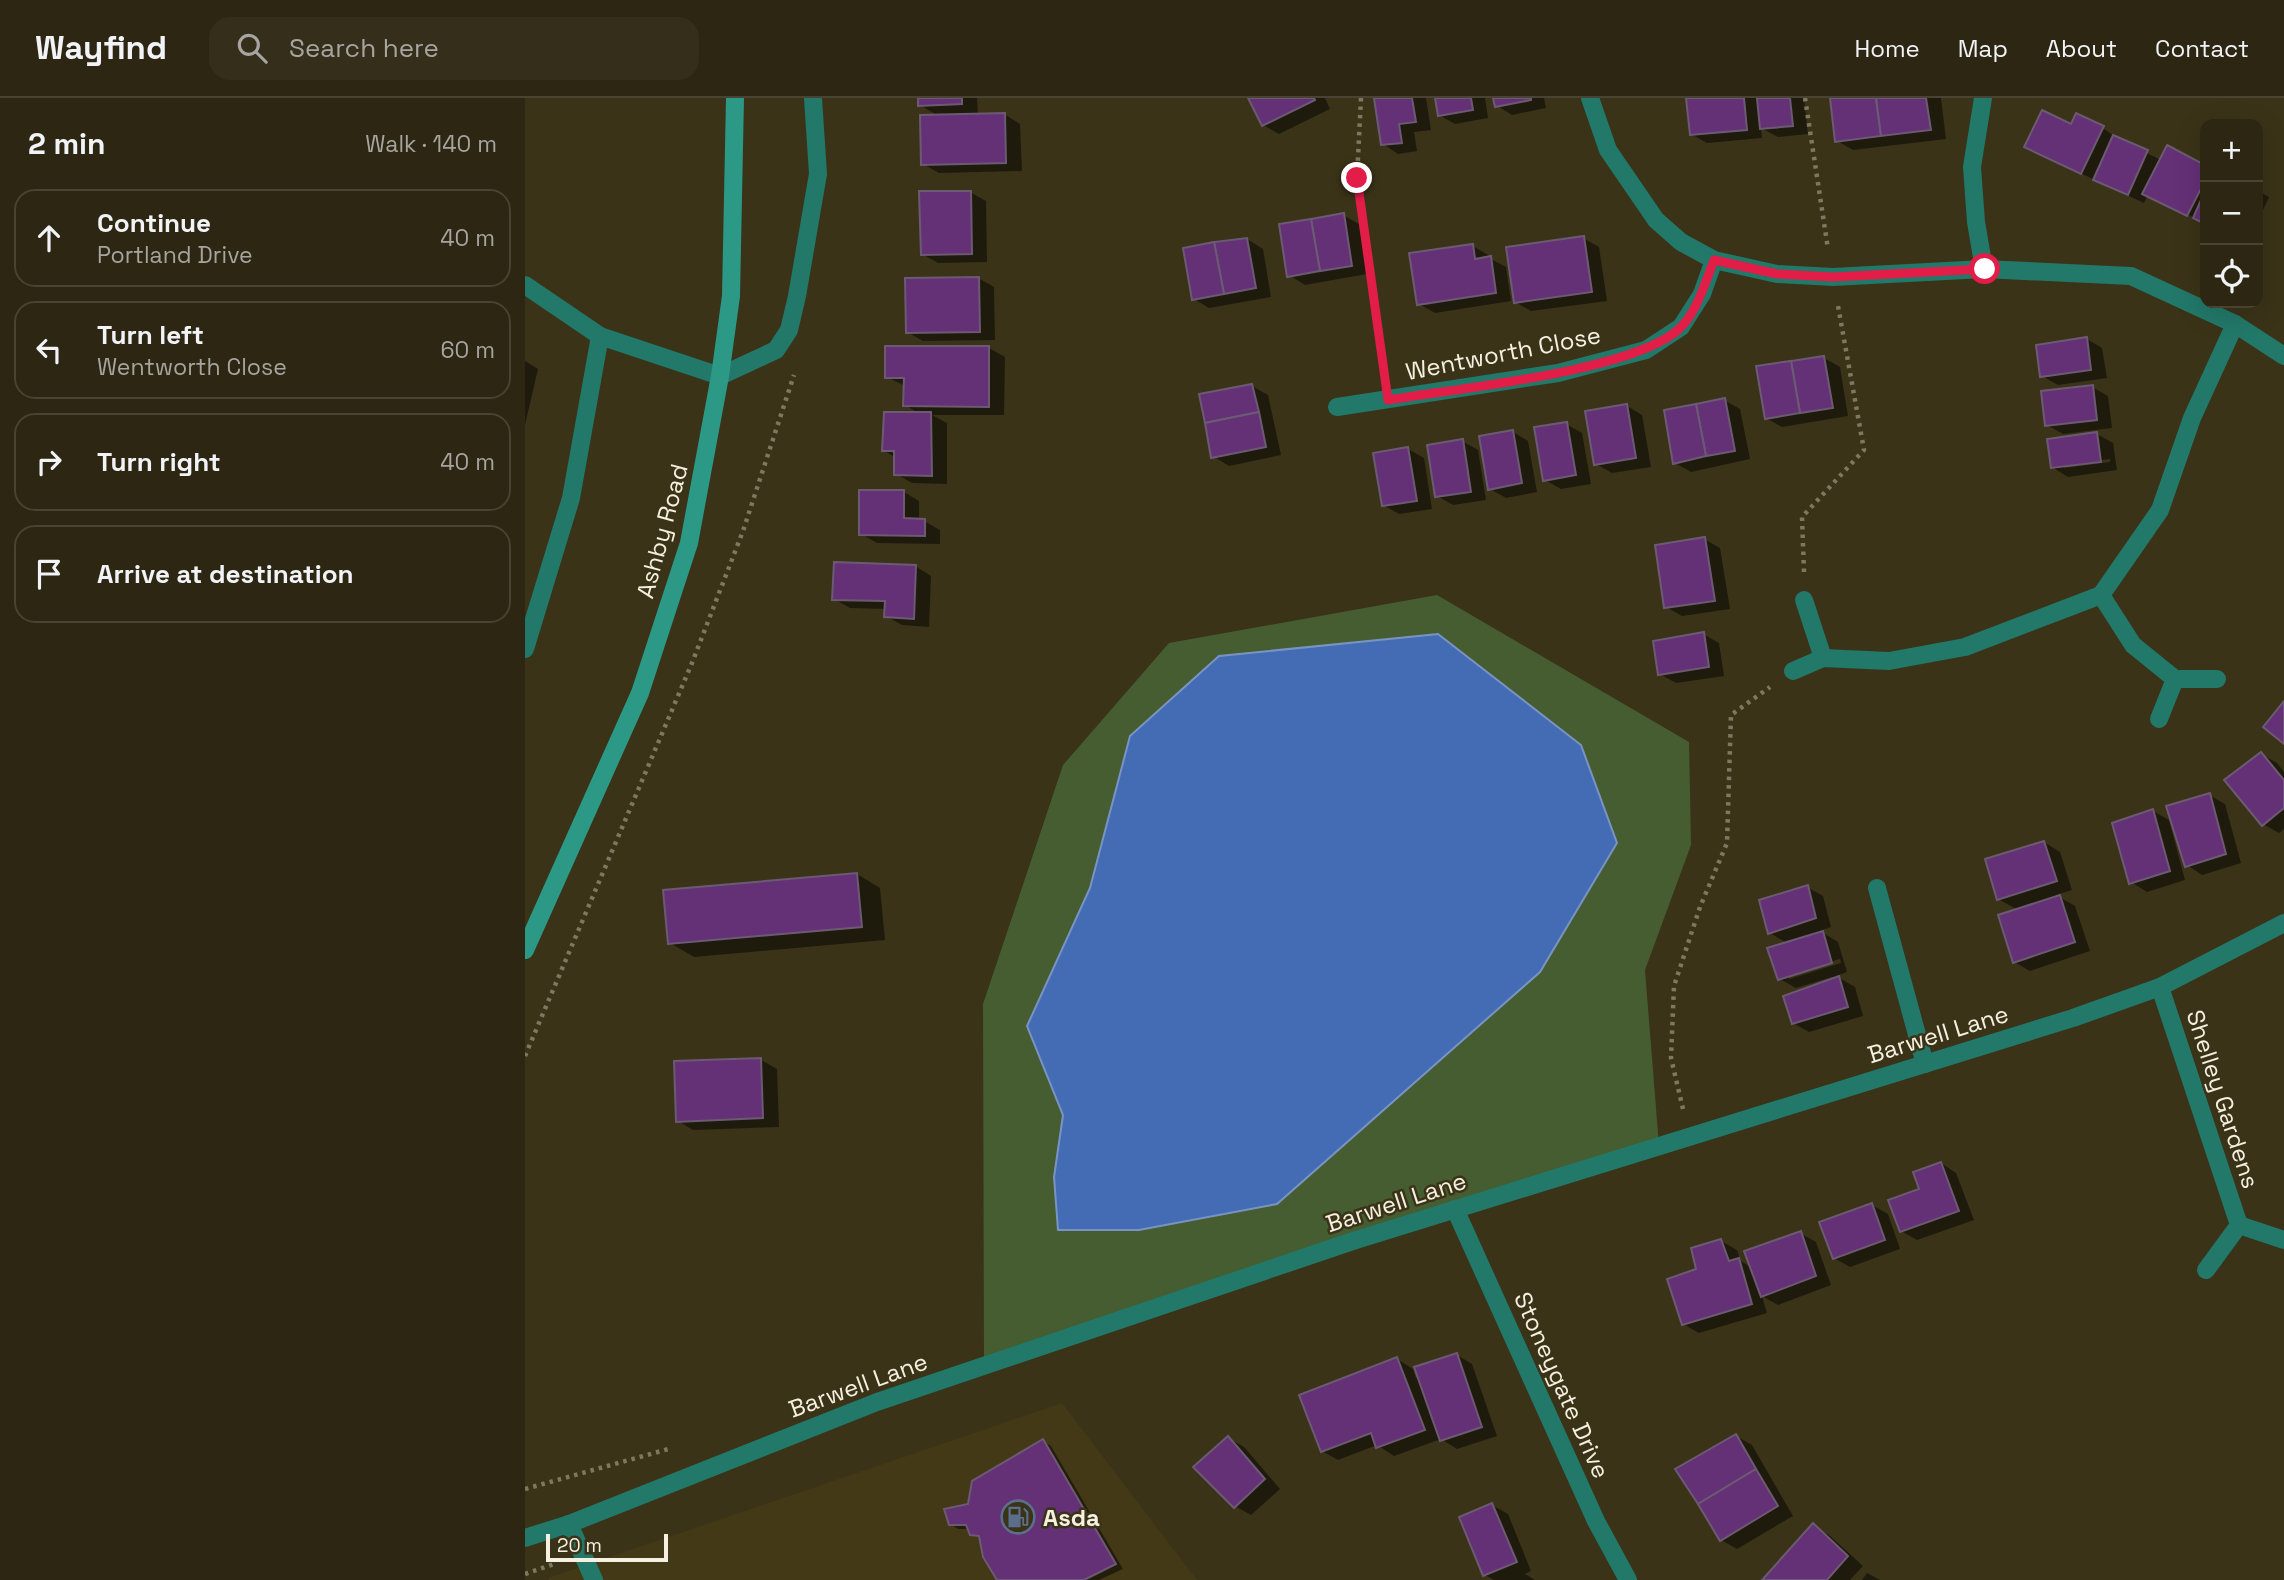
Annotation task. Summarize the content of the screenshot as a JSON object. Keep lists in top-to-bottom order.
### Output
{
  "streets": {
    "main road": ["Ashby Road"],
    "street": [
      "Wentworth Close",
      "Barwell Lane",
      "Shelley Gardens",
      "Stoneygate Drive"
    ]
  },
  "crossings": [
    ["Barwell Lane", "Shelley Gardens"],
    ["Barwell Lane", "Stoneygate Drive"]
  ],
  "places": {
    "fuel station": ["Asda"]
  },
  "scale_bar": "20 m",
  "page": {
    "header": "Wayfind",
    "search": "Search here",
    "nav": [
      "Home",
      "Map",
      "About",
      "Contact"
    ],
    "heading": ["2 min", "Walk · 140 m"],
    "map_buttons": ["+", "−"],
    "list": [
      ["Continue", "Portland Drive", "40 m"],
      ["Turn left", "Wentworth Close", "60 m"],
      ["Turn right", "40 m"],
      "Arrive at destination"
    ],
    "scale": "20 m"
  }
}
